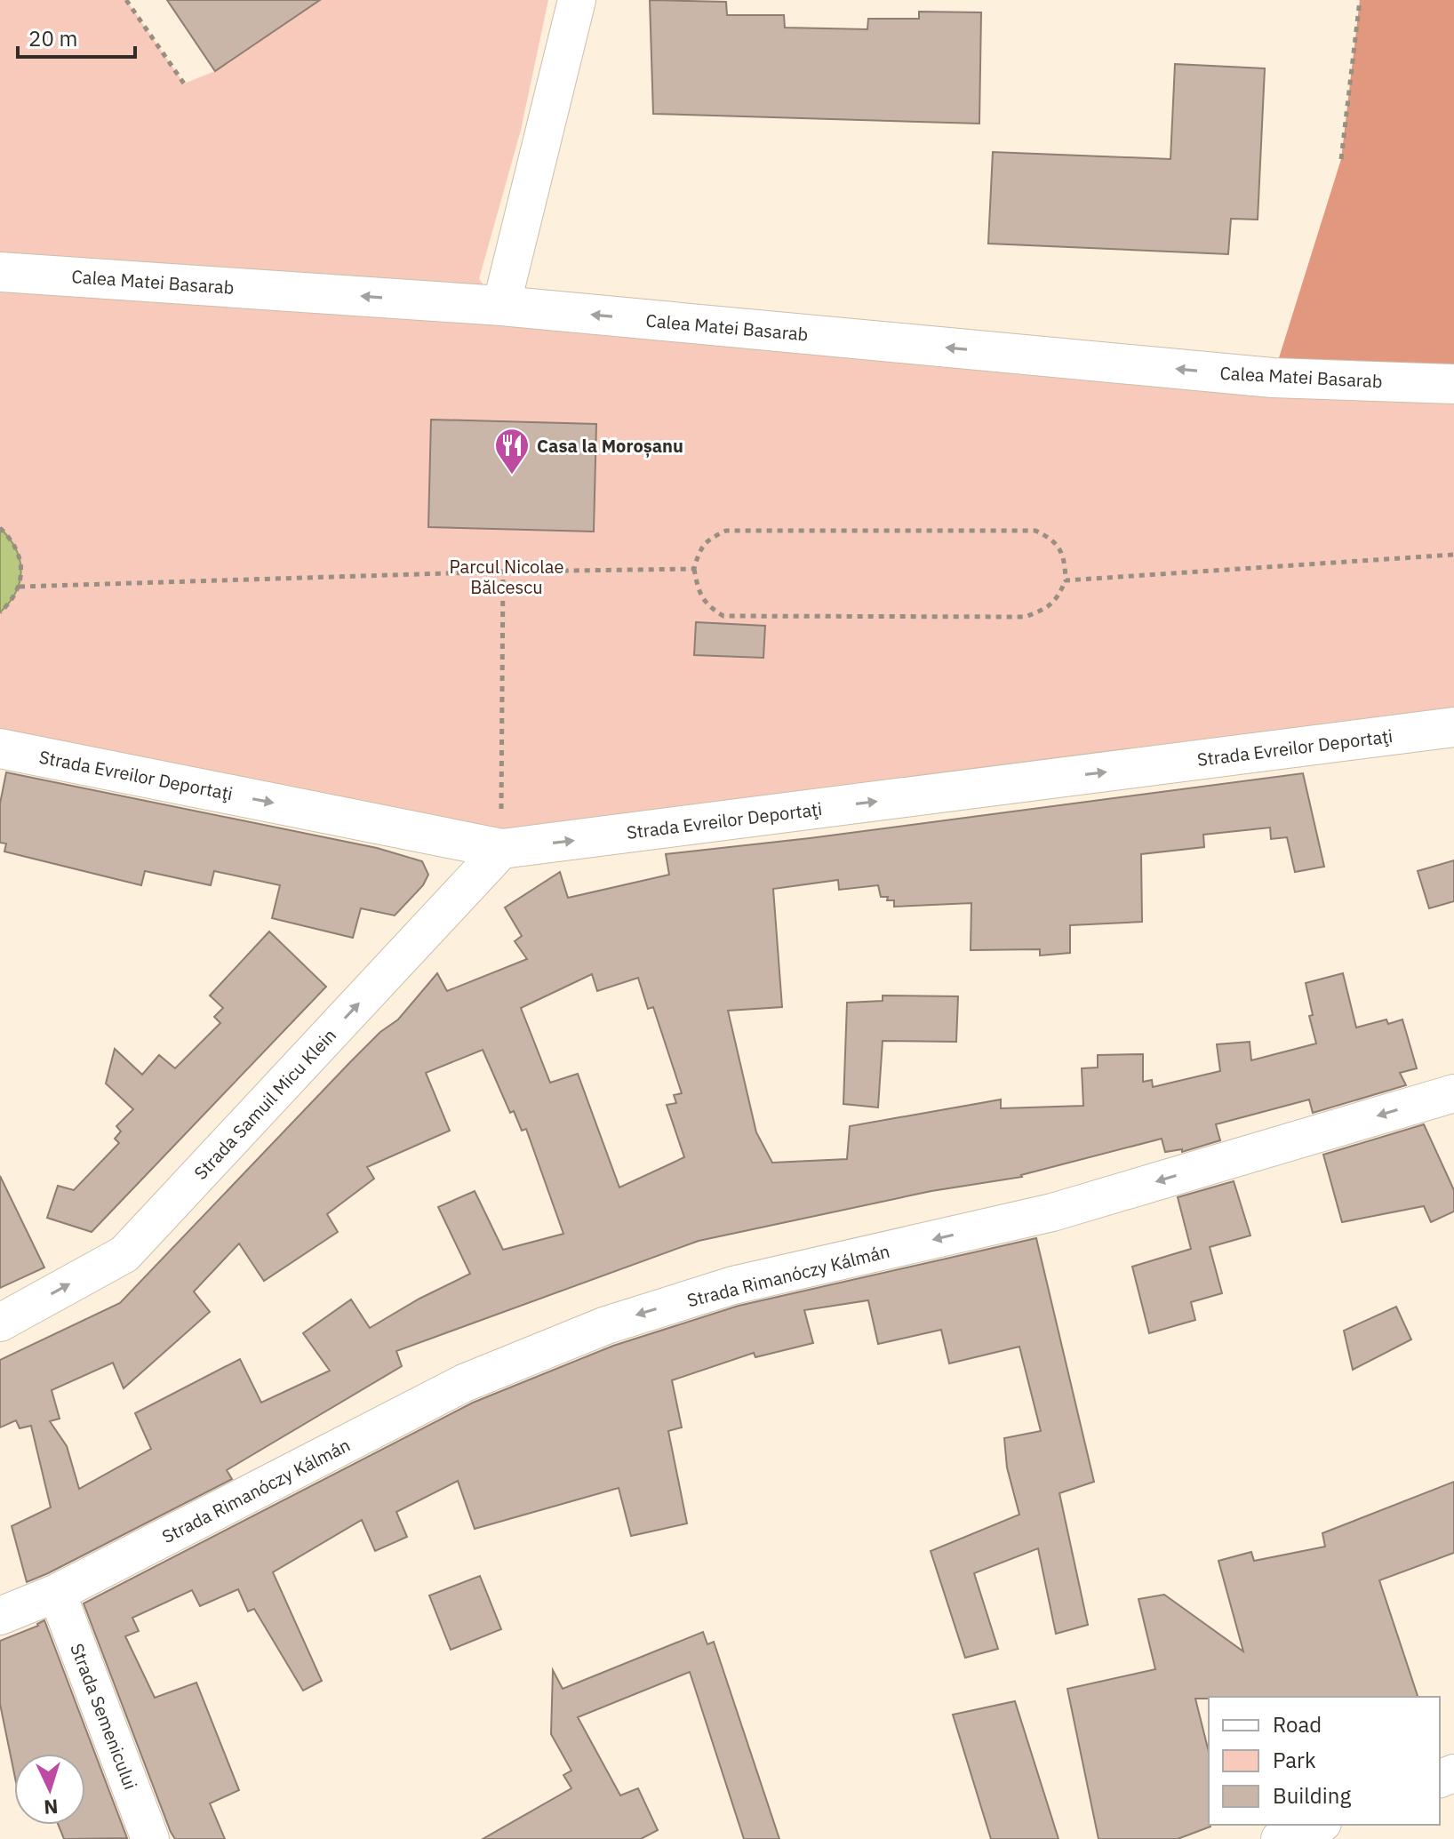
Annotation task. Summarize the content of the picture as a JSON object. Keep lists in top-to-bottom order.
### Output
{
  "streets": {
    "main road": ["Calea Matei Basarab", "Strada Evreilor Deportaţi"],
    "street": ["Strada Samuil Micu Klein", "Strada Rimanóczy Kálmán", "Strada Semenicului"]
  },
  "crossings": [
    ["Strada Evreilor Deportaţi", "Strada Samuil Micu Klein"],
    ["Strada Rimanóczy Kálmán", "Strada Semenicului"]
  ],
  "one_way": [
    "Calea Matei Basarab",
    "Strada Evreilor Deportaţi",
    "Strada Samuil Micu Klein",
    "Strada Rimanóczy Kálmán"
  ],
  "parks": ["Parcul Nicolae Bălcescu"],
  "places": {
    "restaurant": ["Casa la Moroșanu"]
  },
  "legend": ["Road", "Park", "Building"],
  "scale_bar": "20 m",
  "north": "bottom"
}
